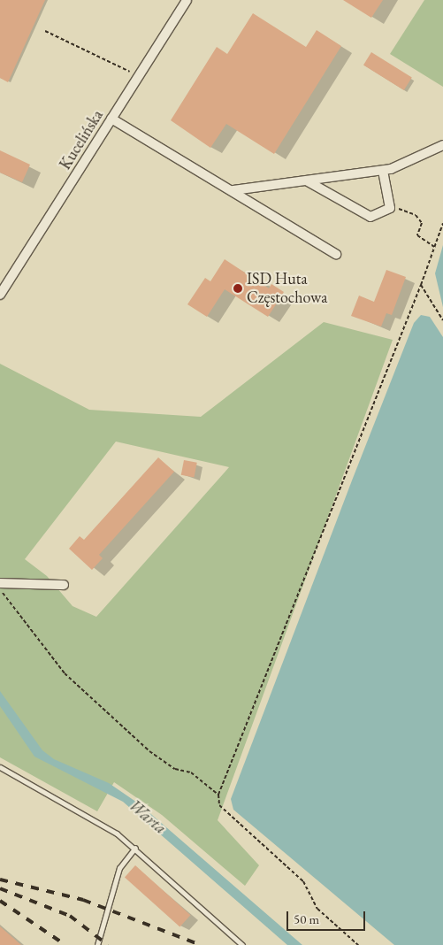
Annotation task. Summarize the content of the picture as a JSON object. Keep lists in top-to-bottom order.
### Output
{
  "streets": {
    "street": ["Kucelińska"]
  },
  "water": ["Warta"],
  "places": ["ISD Huta Częstochowa"],
  "scale_bar": "50 m"
}
